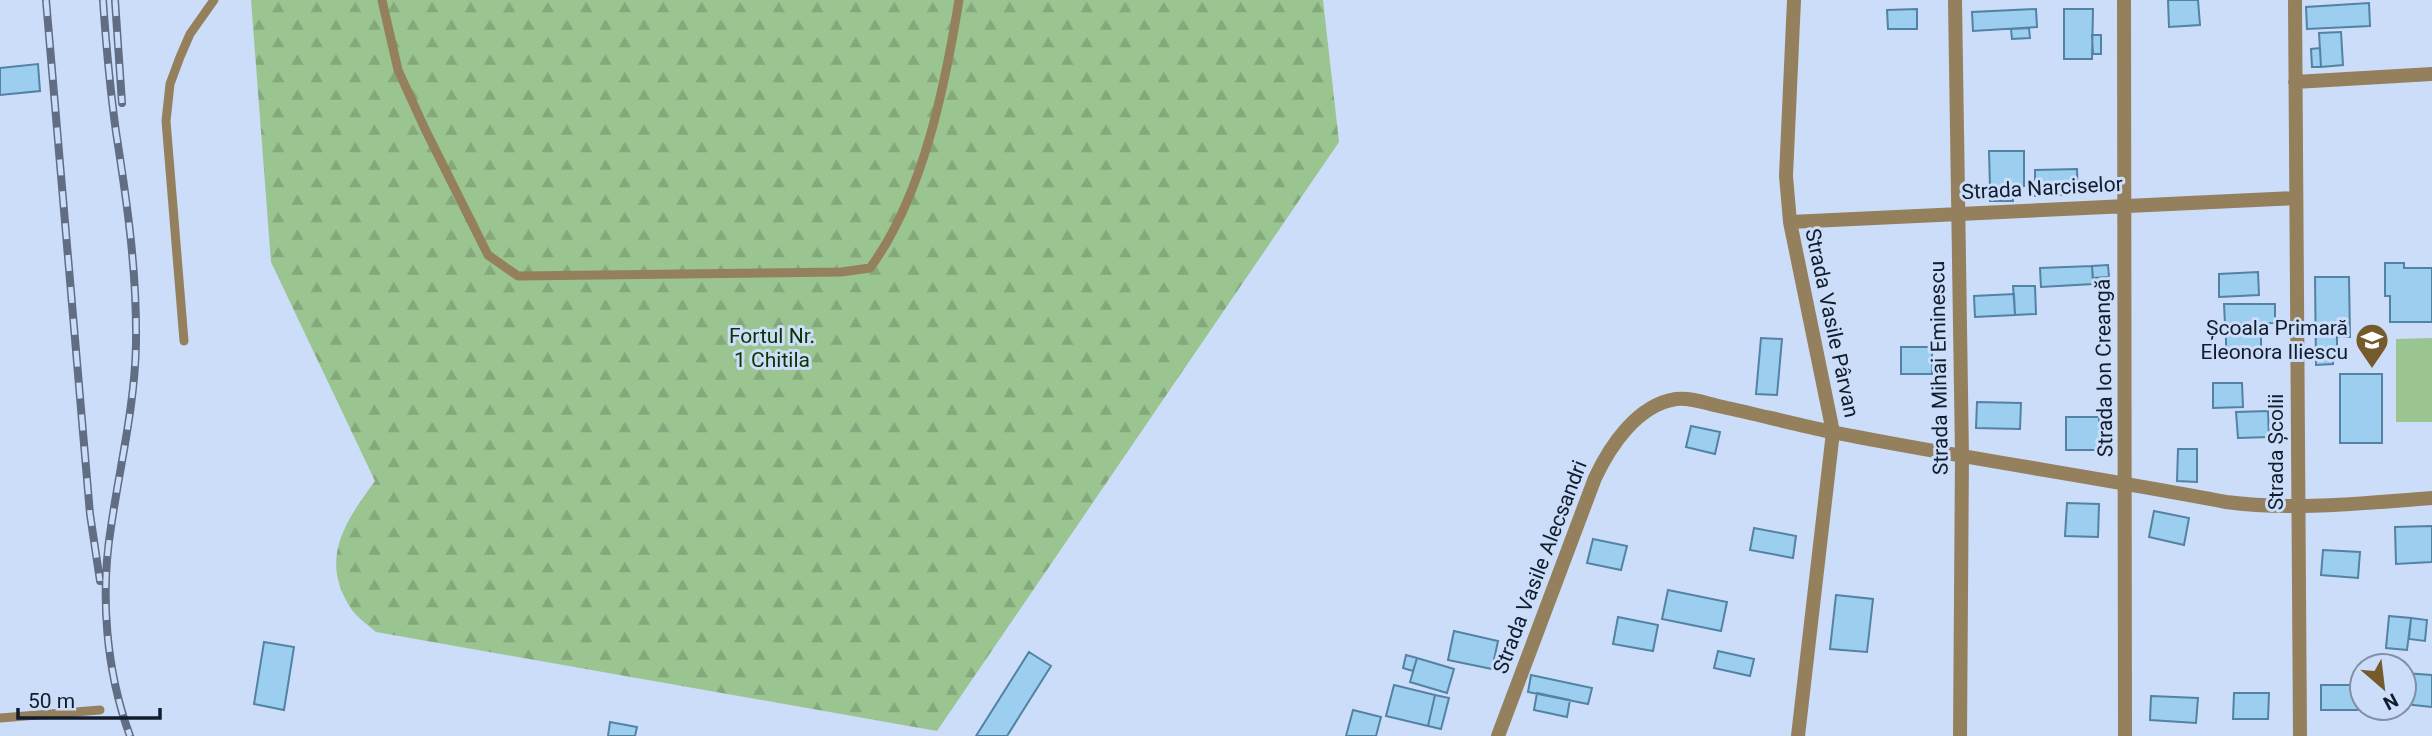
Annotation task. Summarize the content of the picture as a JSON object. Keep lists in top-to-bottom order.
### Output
{
  "streets": {
    "street": [
      "Strada Narciselor",
      "Strada Vasile Pârvan",
      "Strada Mihai Eminescu",
      "Strada Ion Creangă",
      "Strada Școlii",
      "Strada Vasile Alecsandri"
    ]
  },
  "crossings": [
    ["Strada Narciselor", "Strada Vasile Pârvan"],
    ["Strada Narciselor", "Strada Mihai Eminescu"],
    ["Strada Narciselor", "Strada Ion Creangă"],
    ["Strada Narciselor", "Strada Școlii"],
    ["Strada Vasile Pârvan", "Strada Vasile Alecsandri"],
    ["Strada Mihai Eminescu", "Strada Vasile Alecsandri"],
    ["Strada Ion Creangă", "Strada Vasile Alecsandri"],
    ["Strada Școlii", "Strada Vasile Alecsandri"]
  ],
  "parks": ["Fortul Nr. 1 Chitila"],
  "places": {
    "school or university": ["Școala Primară Eleonora Iliescu"]
  },
  "scale_bar": "50 m",
  "north": "bottom right"
}
